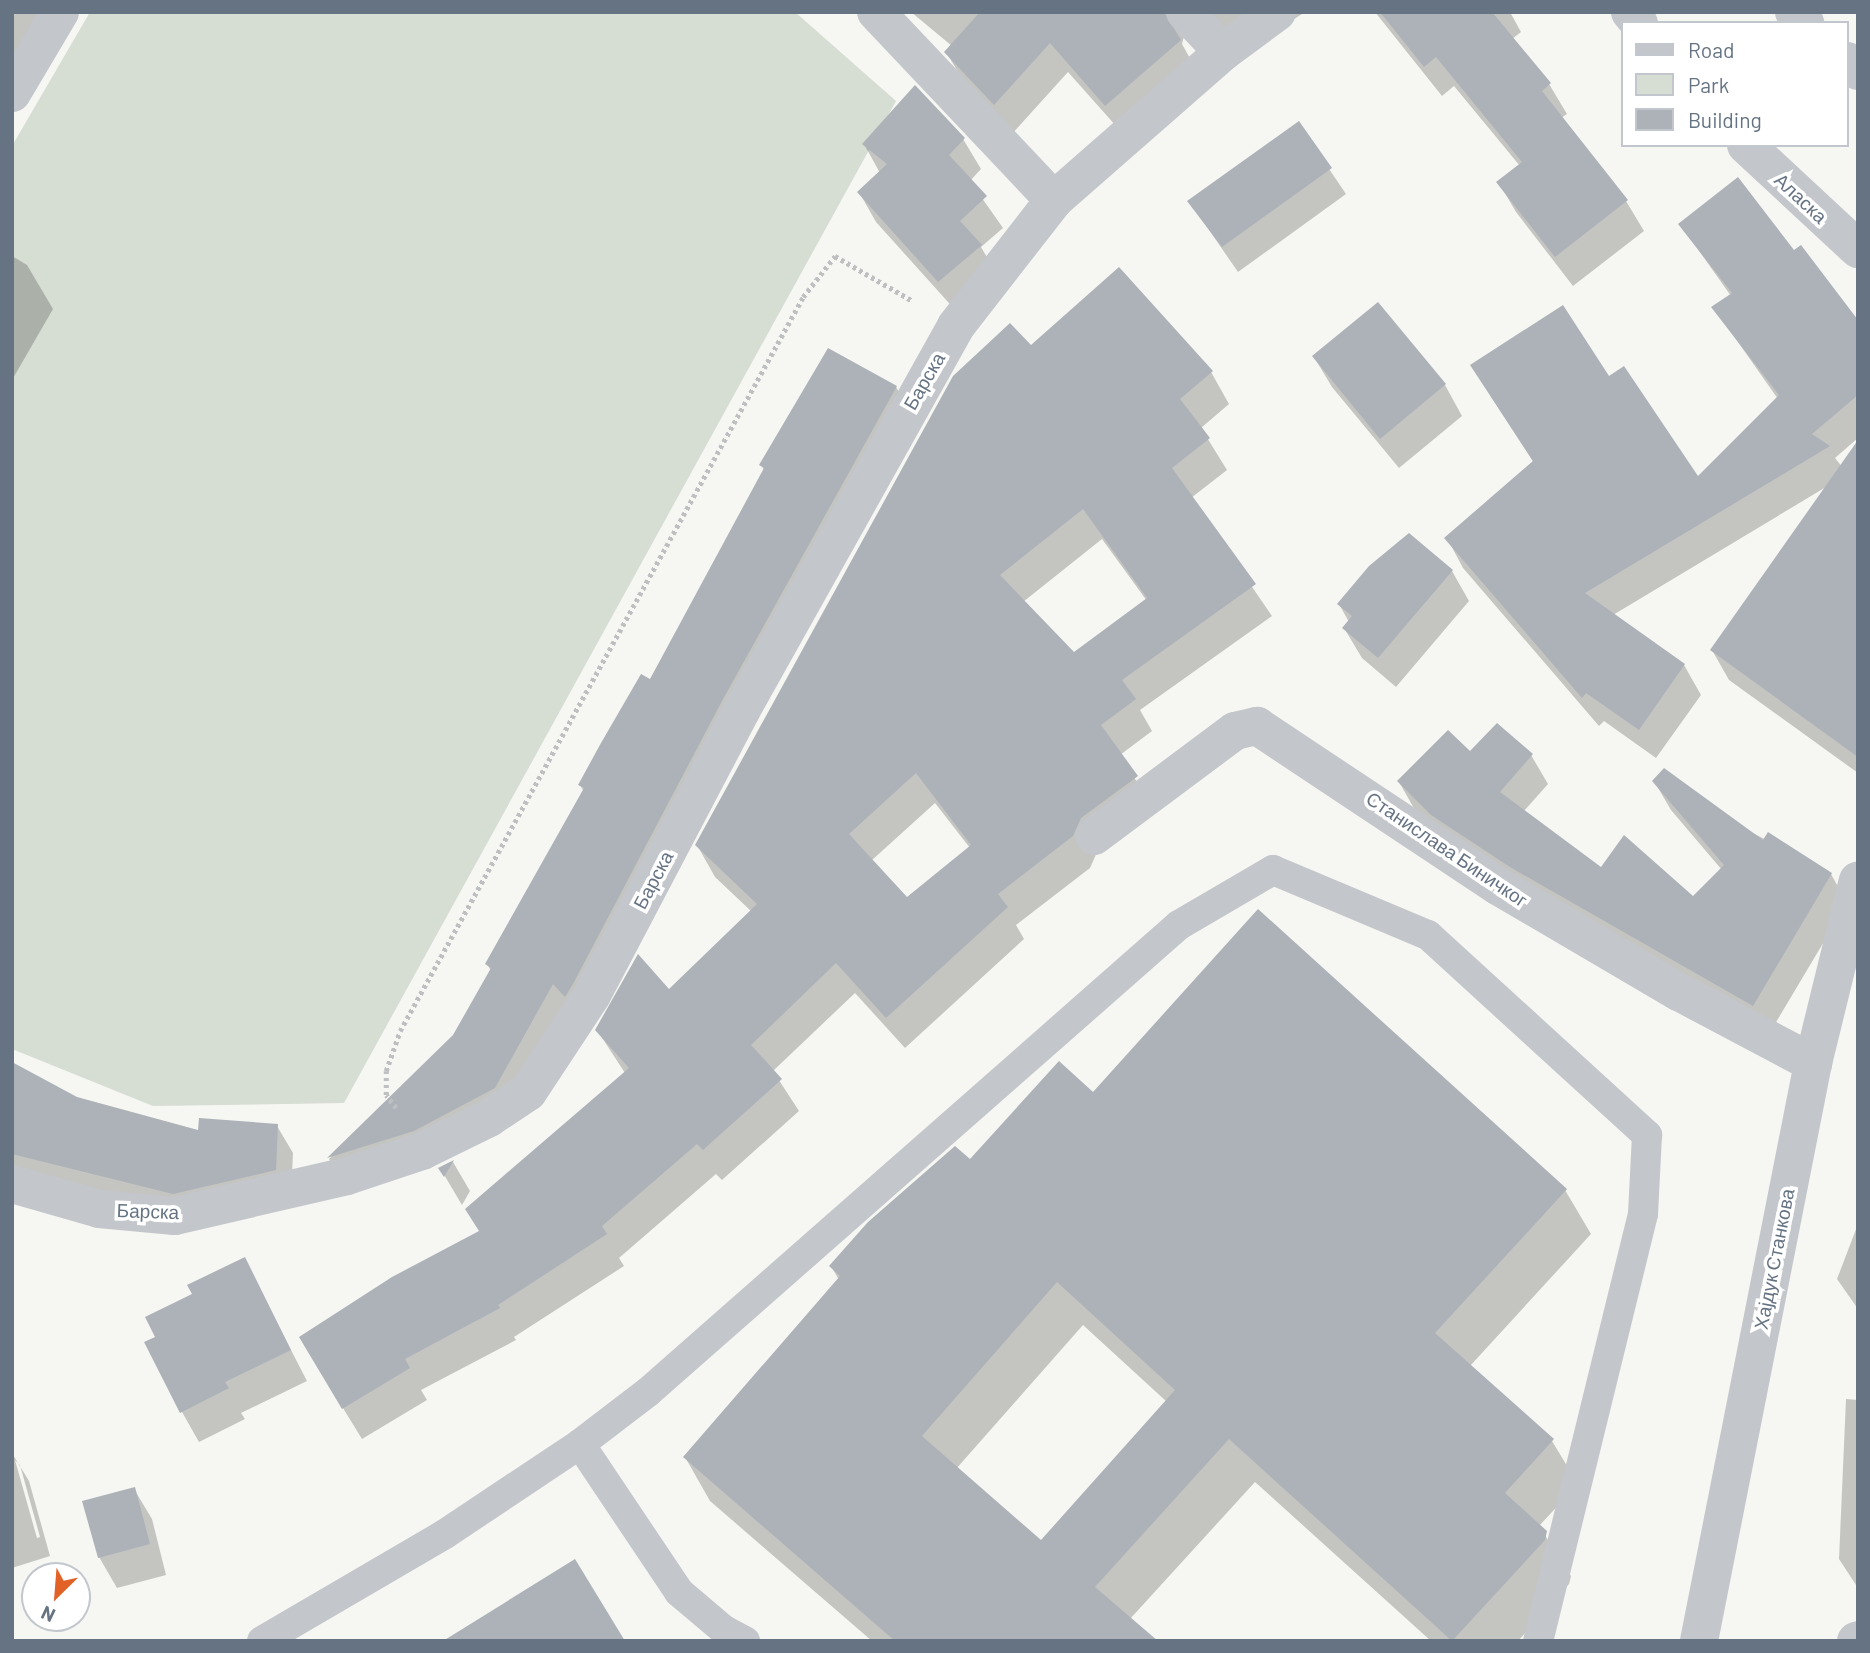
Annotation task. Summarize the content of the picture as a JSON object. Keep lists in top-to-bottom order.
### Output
{
  "streets": {
    "street": [
      "Аласка",
      "Барска",
      "Станислава Биничког",
      "Хајдук Станкова"
    ]
  },
  "crossings": [
    ["Станислава Биничког", "Хајдук Станкова"]
  ],
  "legend": ["Road", "Park", "Building"],
  "north": "bottom left"
}
